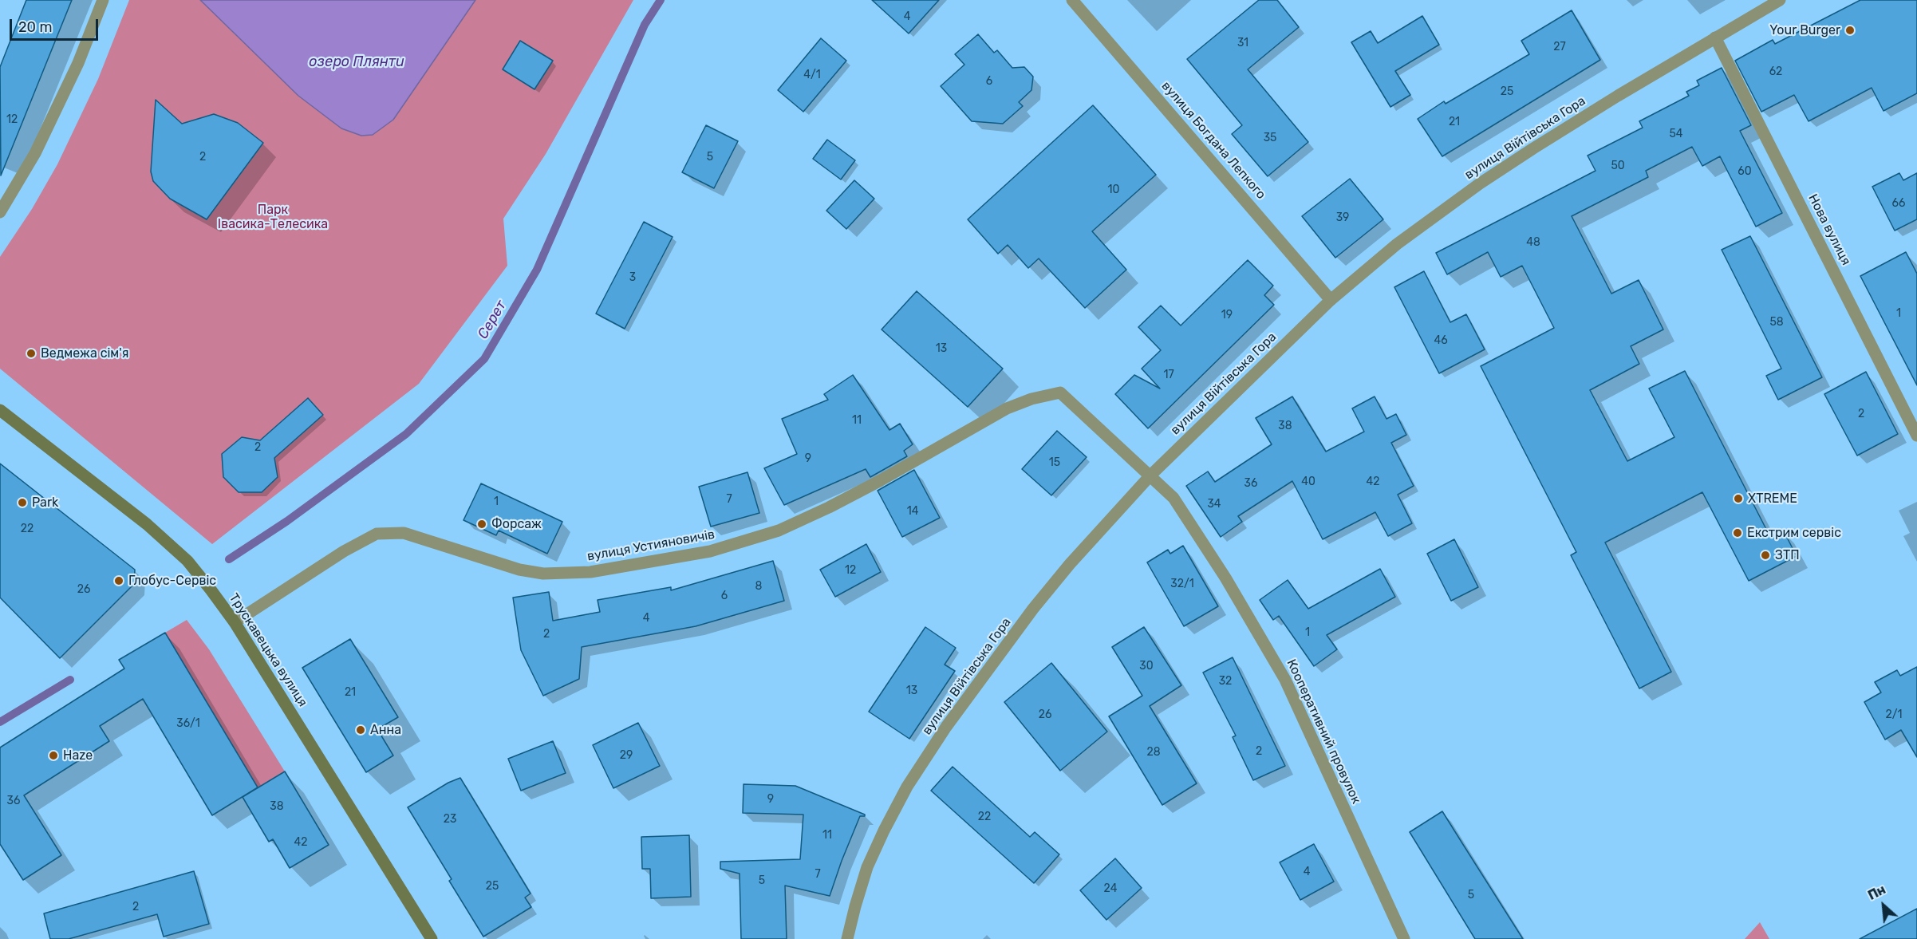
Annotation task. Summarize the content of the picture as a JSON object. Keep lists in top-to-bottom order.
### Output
{
  "streets": {
    "main road": ["Трускавецька вулиця"],
    "street": [
      "вулиця Війтівська Гора",
      "вулиця Богдана Лепкого",
      "Нова вулиця",
      "вулиця Устияновичів",
      "Кооперативний провулок"
    ]
  },
  "crossings": [
    ["вулиця Війтівська Гора", "вулиця Богдана Лепкого"],
    ["вулиця Війтівська Гора", "Нова вулиця"],
    ["вулиця Війтівська Гора", "вулиця Устияновичів"],
    ["вулиця Війтівська Гора", "Кооперативний провулок"],
    ["вулиця Устияновичів", "Трускавецька вулиця"],
    ["вулиця Устияновичів", "Кооперативний провулок"]
  ],
  "water": ["озеро Плянти", "Серет"],
  "parks": ["Парк Івасика-Телесика"],
  "places": [
    "Your Burger",
    "Ведмежа сім'я",
    "XTREME",
    "Park",
    "Форсаж",
    "Екстрим сервіс",
    "ЗТП",
    "Глобус-Сервіс",
    "Анна",
    "Haze"
  ],
  "house_numbers": [
    "4",
    "31",
    "27",
    "62",
    "4/1",
    "6",
    "25",
    "12",
    "21",
    "54",
    "35",
    "2",
    "5",
    "50",
    "60",
    "10",
    "66",
    "39",
    "48",
    "3",
    "1",
    "19",
    "58",
    "46",
    "13",
    "17",
    "2",
    "11",
    "38",
    "2",
    "9",
    "15",
    "40",
    "42",
    "36",
    "7",
    "1",
    "34",
    "14",
    "22",
    "12",
    "32/1",
    "8",
    "26",
    "6",
    "4",
    "1",
    "2",
    "30",
    "32",
    "13",
    "21",
    "26",
    "2/1",
    "36/1",
    "2",
    "28",
    "29",
    "9",
    "36",
    "38",
    "22",
    "23",
    "11",
    "42",
    "4",
    "7",
    "5",
    "25",
    "24",
    "5",
    "2"
  ],
  "scale_bar": "20 m",
  "north": "top left"
}
